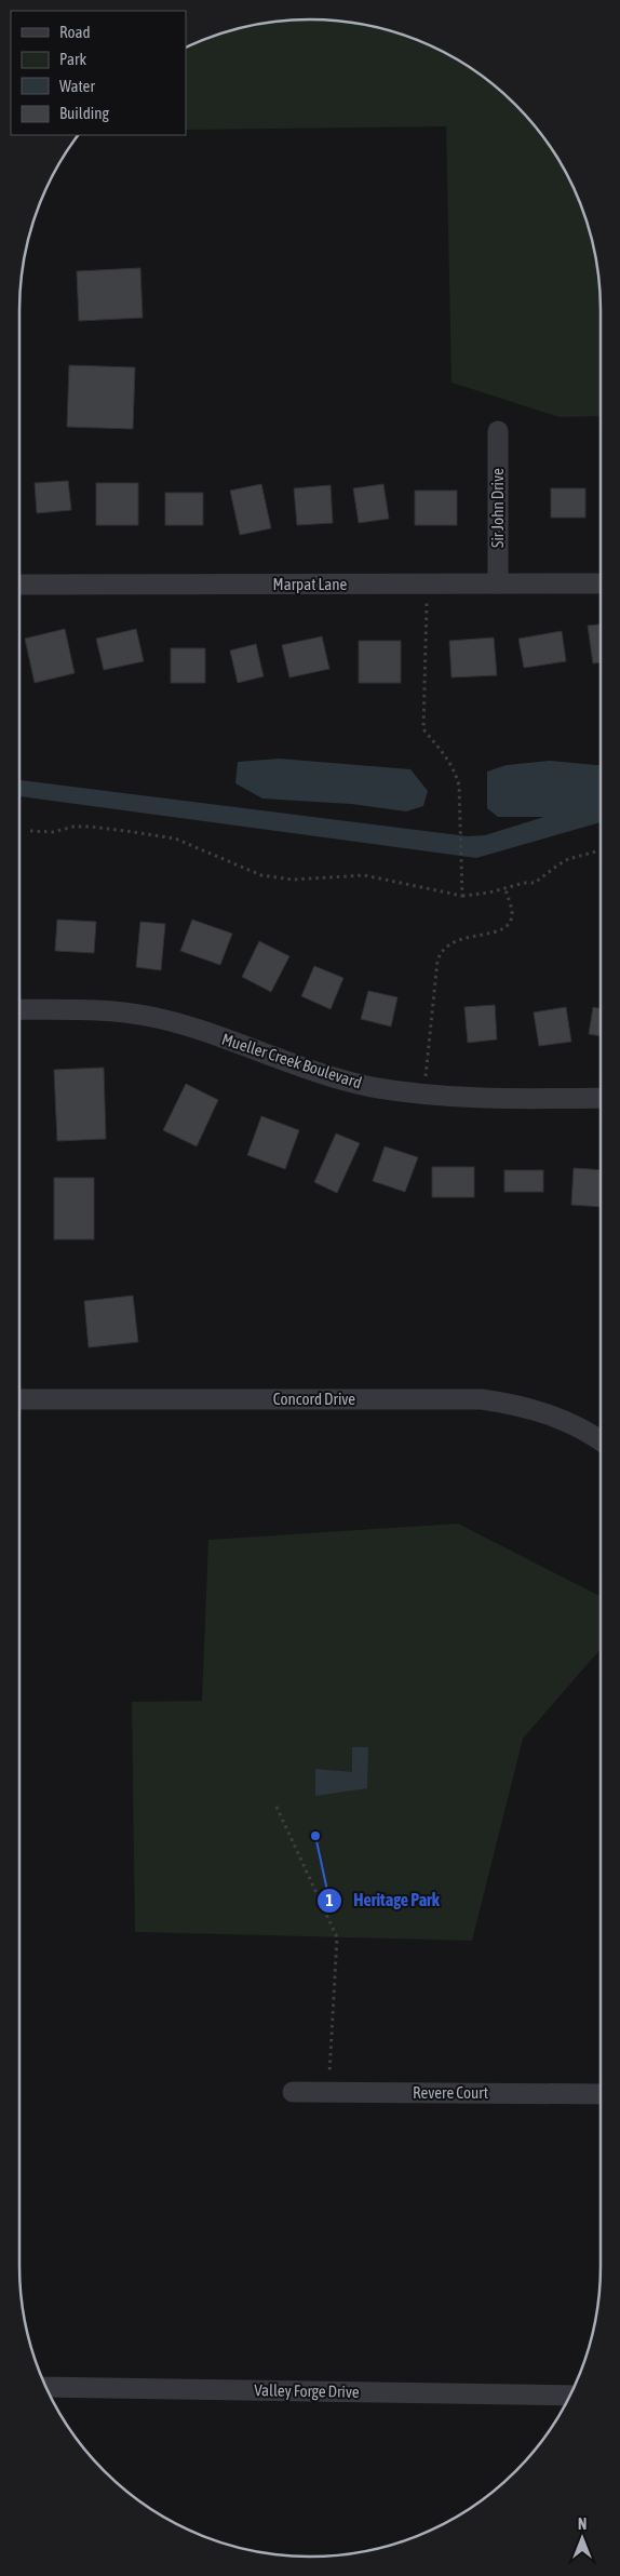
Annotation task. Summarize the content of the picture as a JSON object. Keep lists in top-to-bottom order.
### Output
{
  "streets": {
    "street": [
      "Sir John Drive",
      "Marpat Lane",
      "Mueller Creek Boulevard",
      "Concord Drive",
      "Revere Court",
      "Valley Forge Drive"
    ]
  },
  "crossings": [
    ["Sir John Drive", "Marpat Lane"]
  ],
  "places": ["Heritage Park"],
  "legend": [
    "Road",
    "Park",
    "Water",
    "Building"
  ],
  "north": "top"
}
